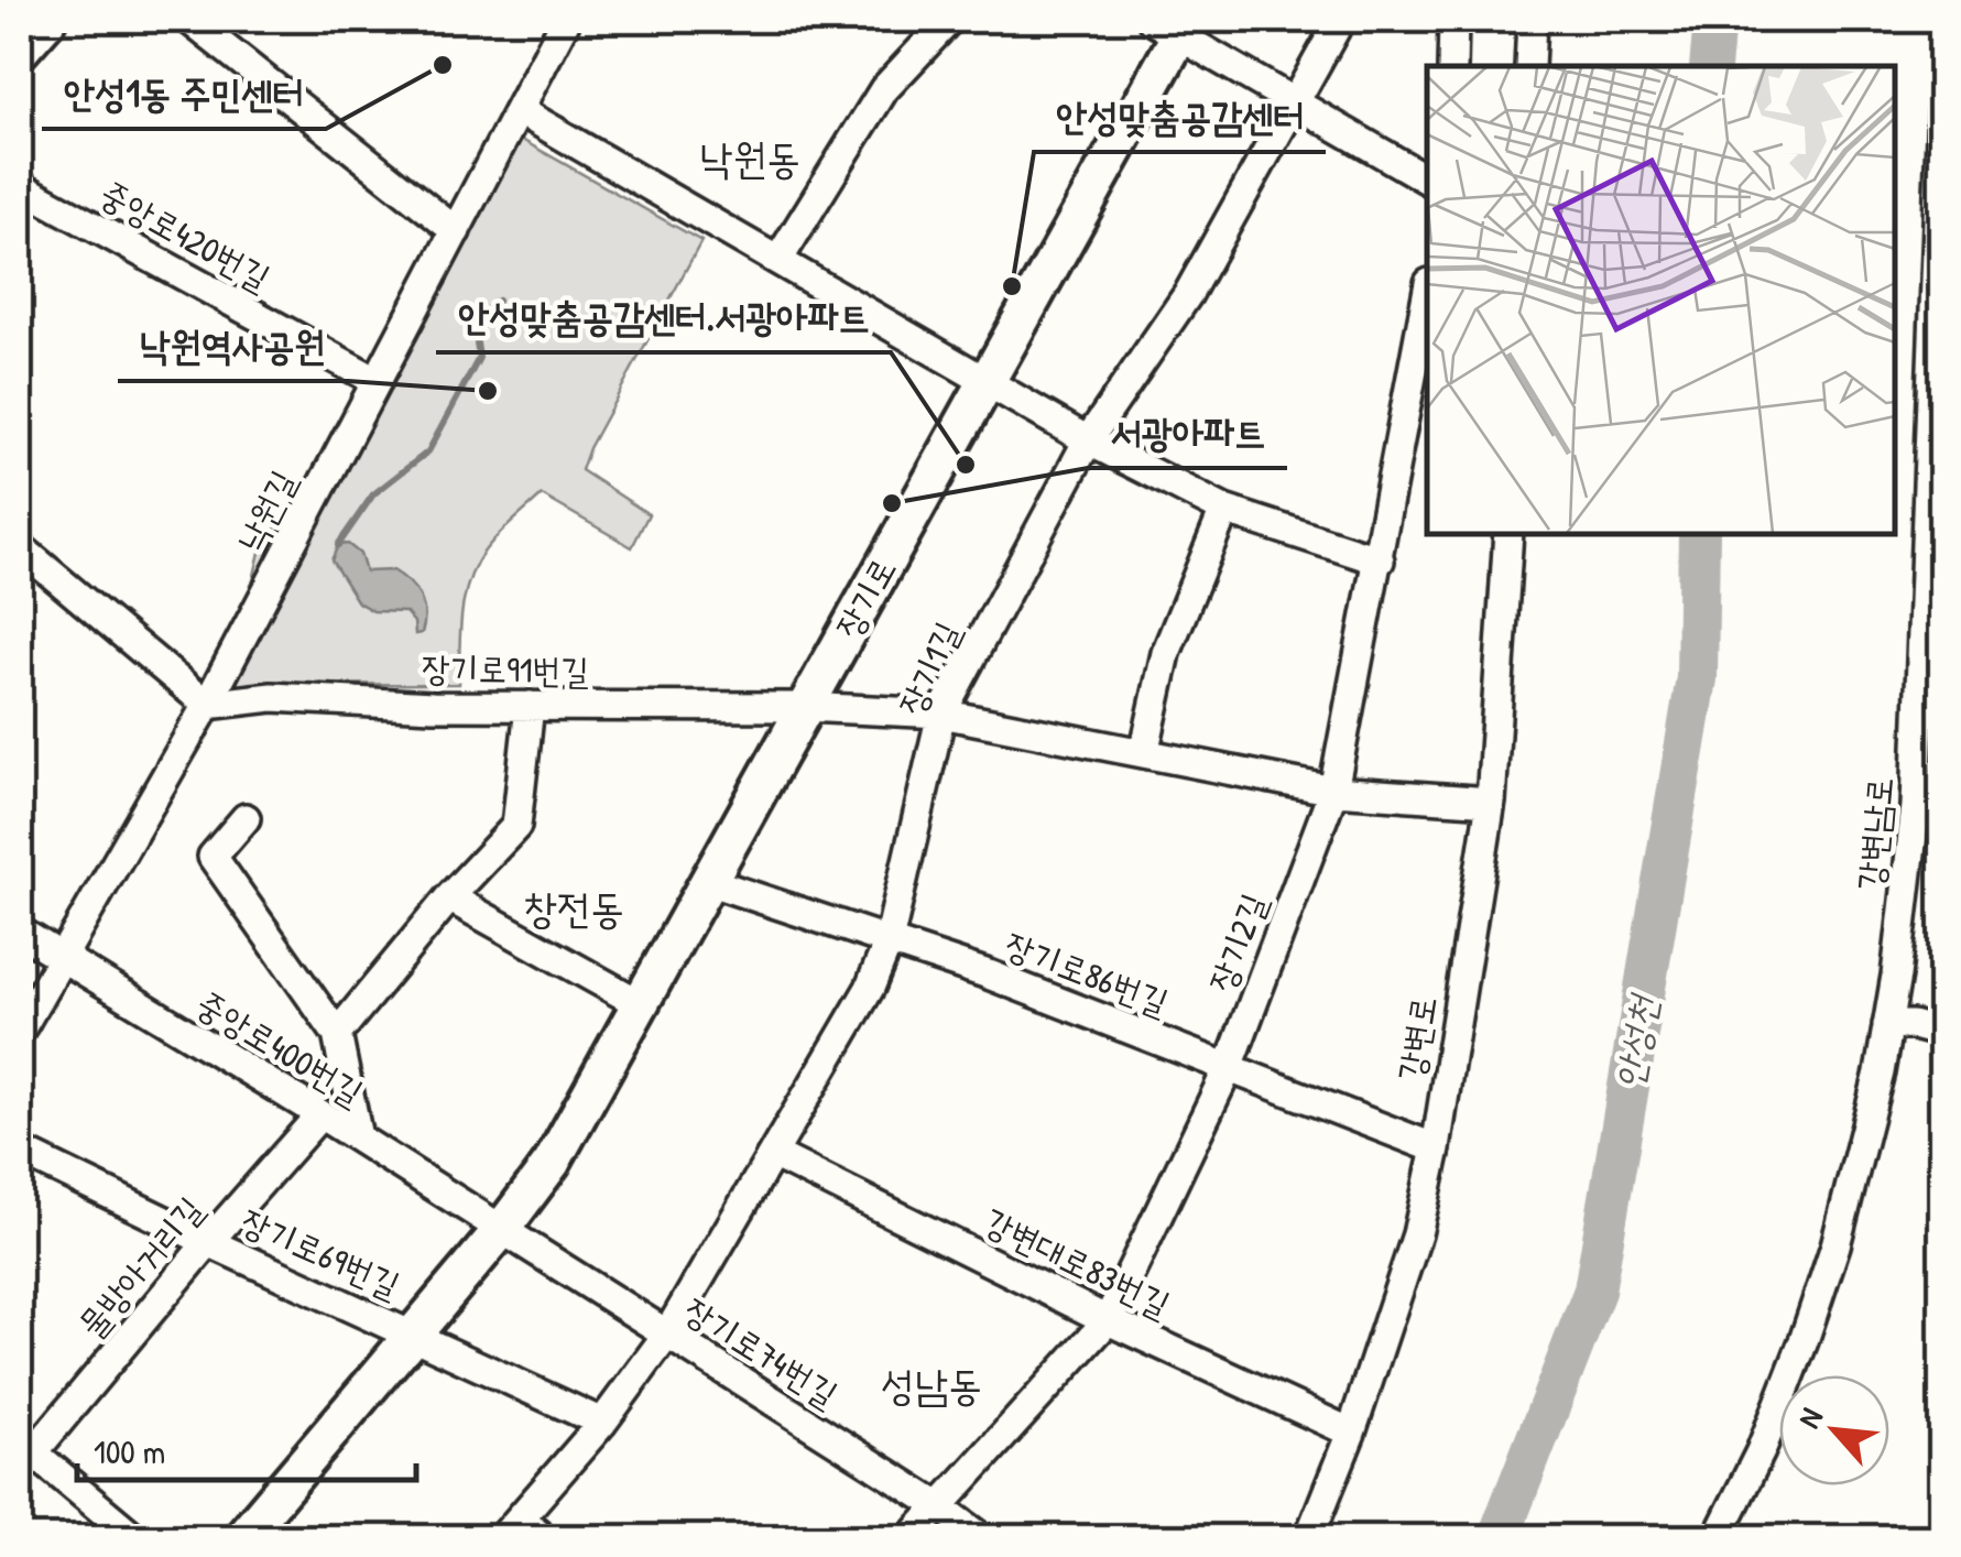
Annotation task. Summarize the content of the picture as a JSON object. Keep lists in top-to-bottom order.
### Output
{
  "streets": {
    "main road": ["장기로"],
    "street": [
      "중앙로420번길",
      "낙원길",
      "장기1길",
      "장기로91번길",
      "강변남로",
      "장기2길",
      "장기로86번길",
      "강변로",
      "중앙로400번길",
      "장기로69번길",
      "강변대로83번길",
      "물방아거리길",
      "장기로74번길"
    ]
  },
  "crossings": [
    ["중앙로420번길", "낙원길"],
    ["낙원길", "장기로91번길"],
    ["낙원길", "중앙로400번길"],
    ["장기로", "장기로91번길"],
    ["장기로", "장기로86번길"],
    ["장기로", "중앙로400번길"],
    ["장기로", "장기로69번길"],
    ["장기로", "장기로74번길"],
    ["장기1길", "장기로91번길"],
    ["장기1길", "장기로86번길"],
    ["장기1길", "강변대로83번길"],
    ["장기1길", "장기로74번길"],
    ["장기로91번길", "장기2길"],
    ["장기로91번길", "강변로"],
    ["장기2길", "장기로86번길"],
    ["장기2길", "강변대로83번길"],
    ["장기2길", "장기로74번길"],
    ["장기로86번길", "강변로"],
    ["강변로", "강변대로83번길"],
    ["중앙로400번길", "물방아거리길"],
    ["중앙로400번길", "장기로74번길"],
    ["장기로69번길", "물방아거리길"]
  ],
  "districts": ["낙원동", "창전동", "성남동"],
  "water": ["안성천"],
  "places": [
    "안성1동 주민센터",
    "안성맞춤공감센터",
    "낙원역사공원",
    "안성맞춤공감센터.서광아파트",
    "서광아파트"
  ],
  "scale_bar": "100 m",
  "north": "top left"
}
